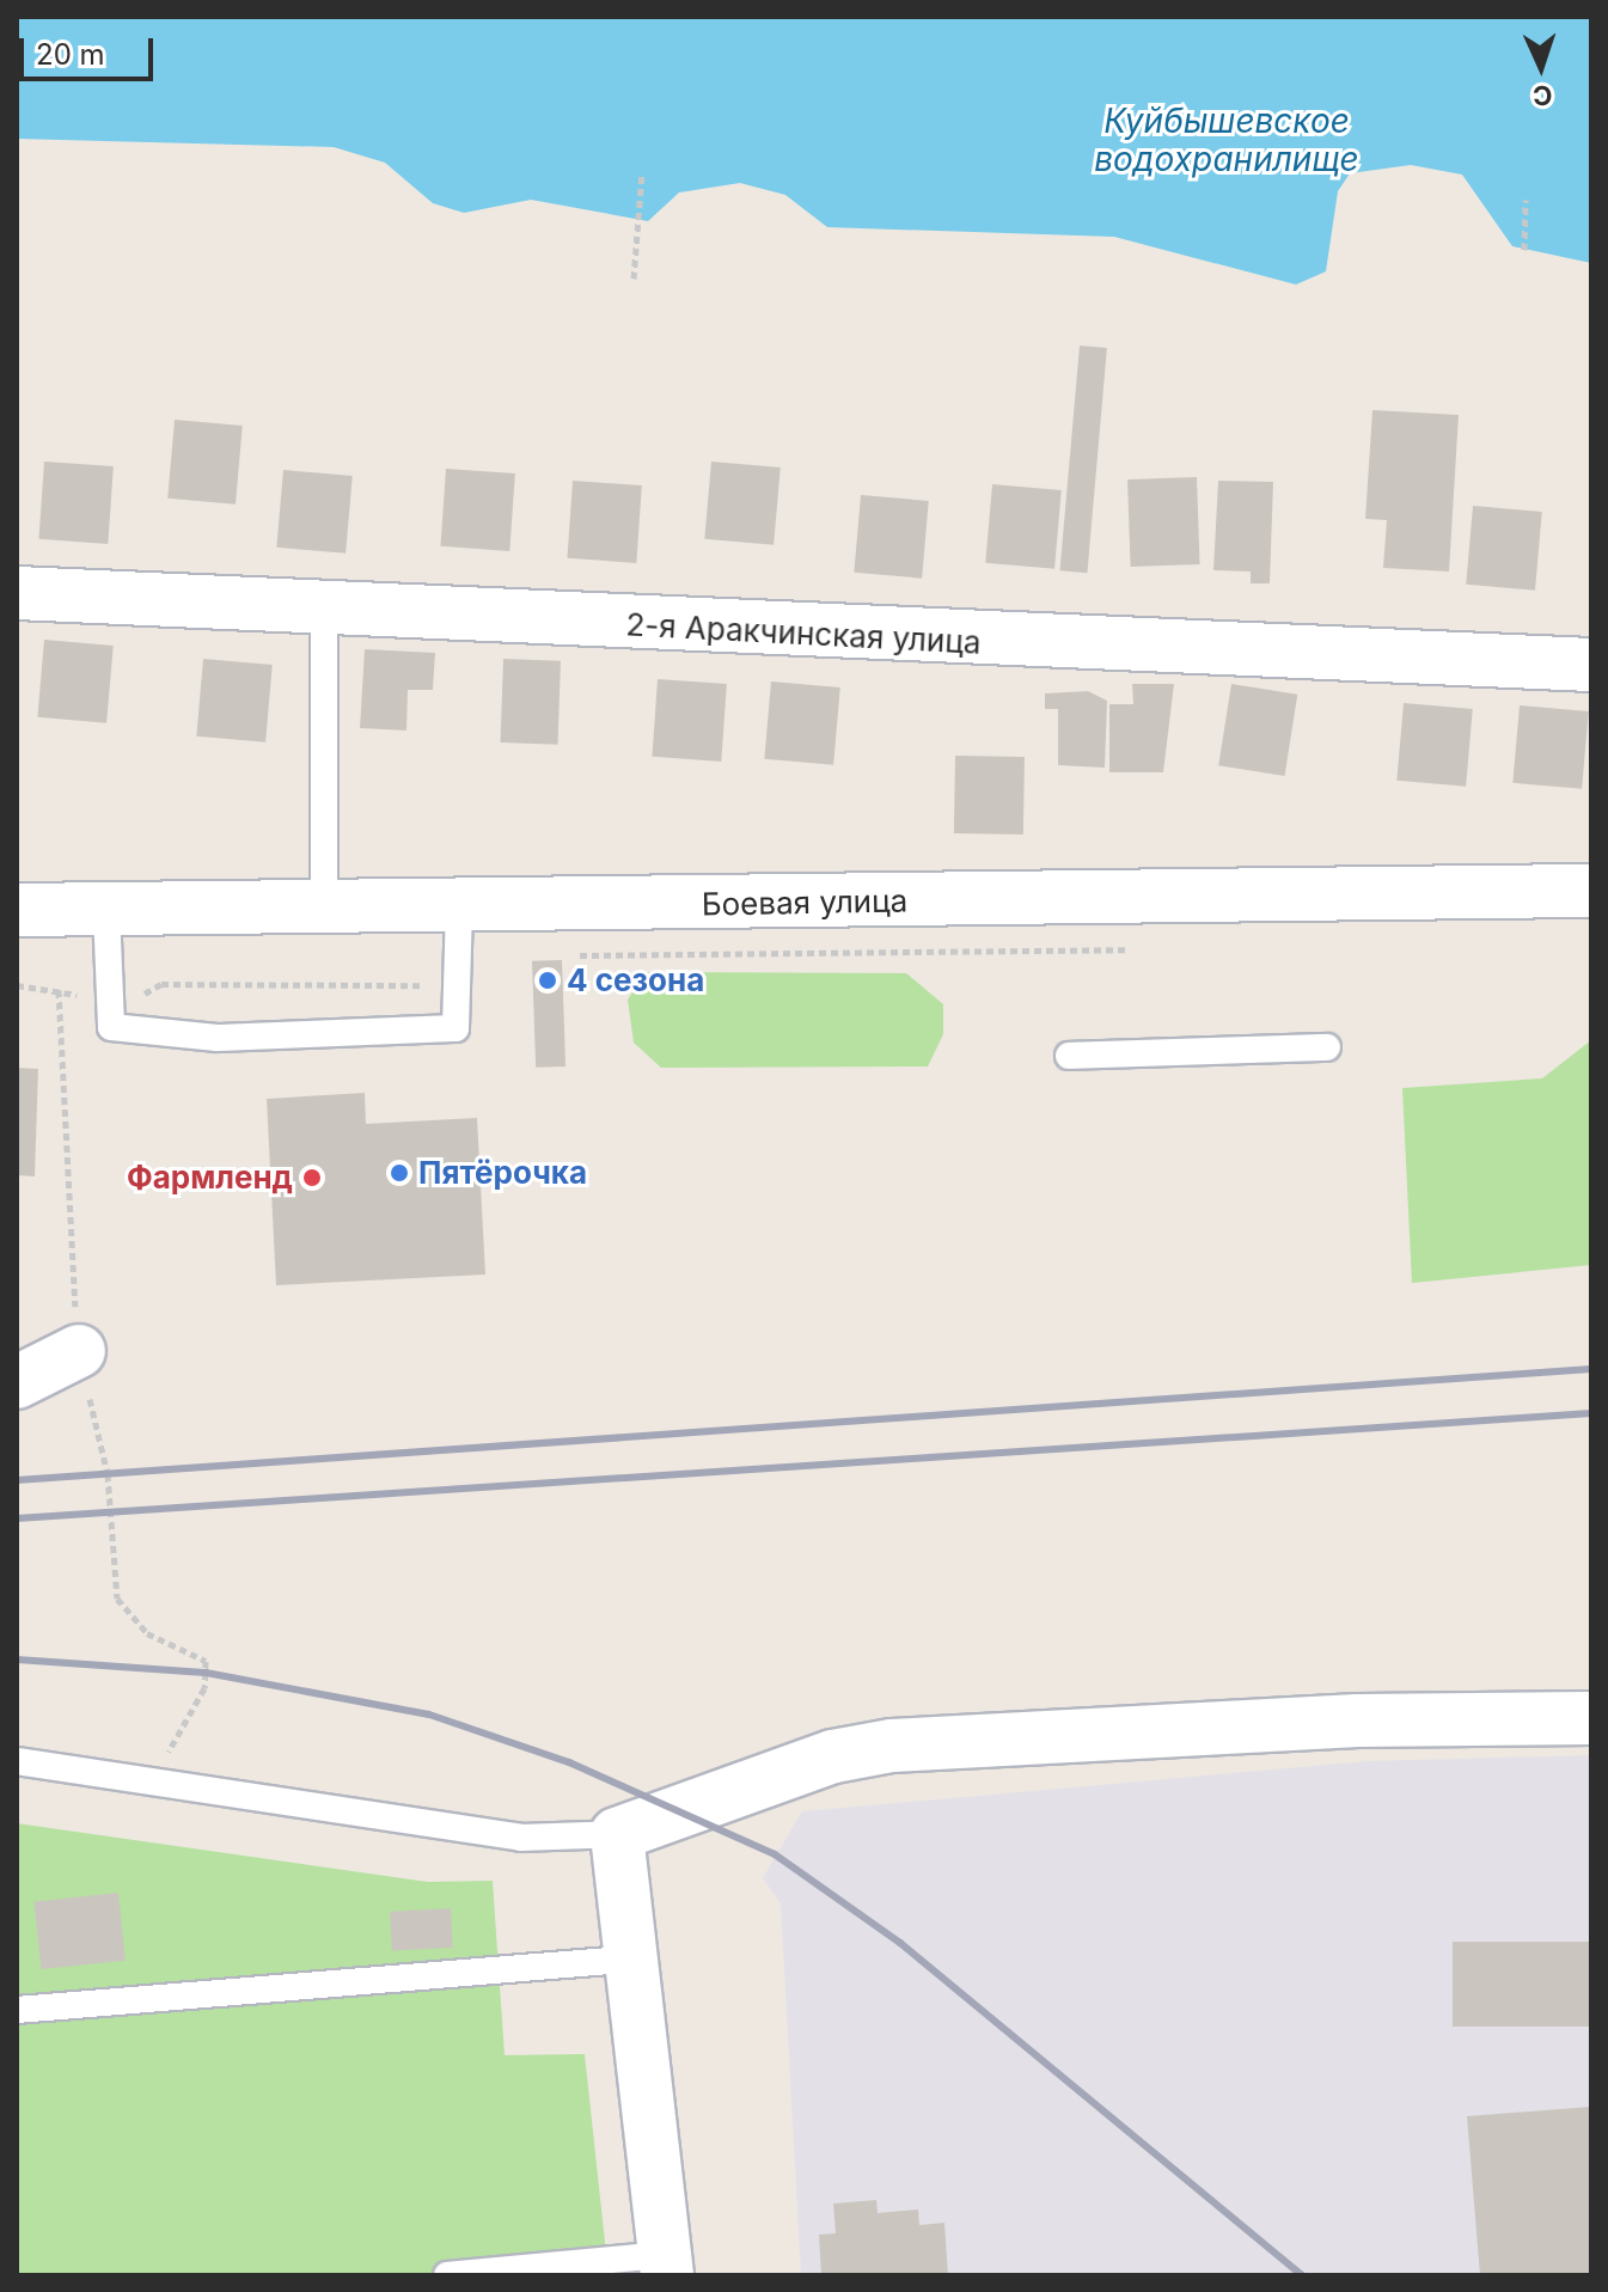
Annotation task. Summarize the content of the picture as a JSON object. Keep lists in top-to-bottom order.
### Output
{
  "streets": {
    "street": ["2-я Аракчинская улица", "Боевая улица"]
  },
  "water": ["Куйбышевское водохранилище"],
  "places": ["4 сезона", "Пятёрочка", "Фармленд"],
  "scale_bar": "20 m",
  "north": "bottom"
}
